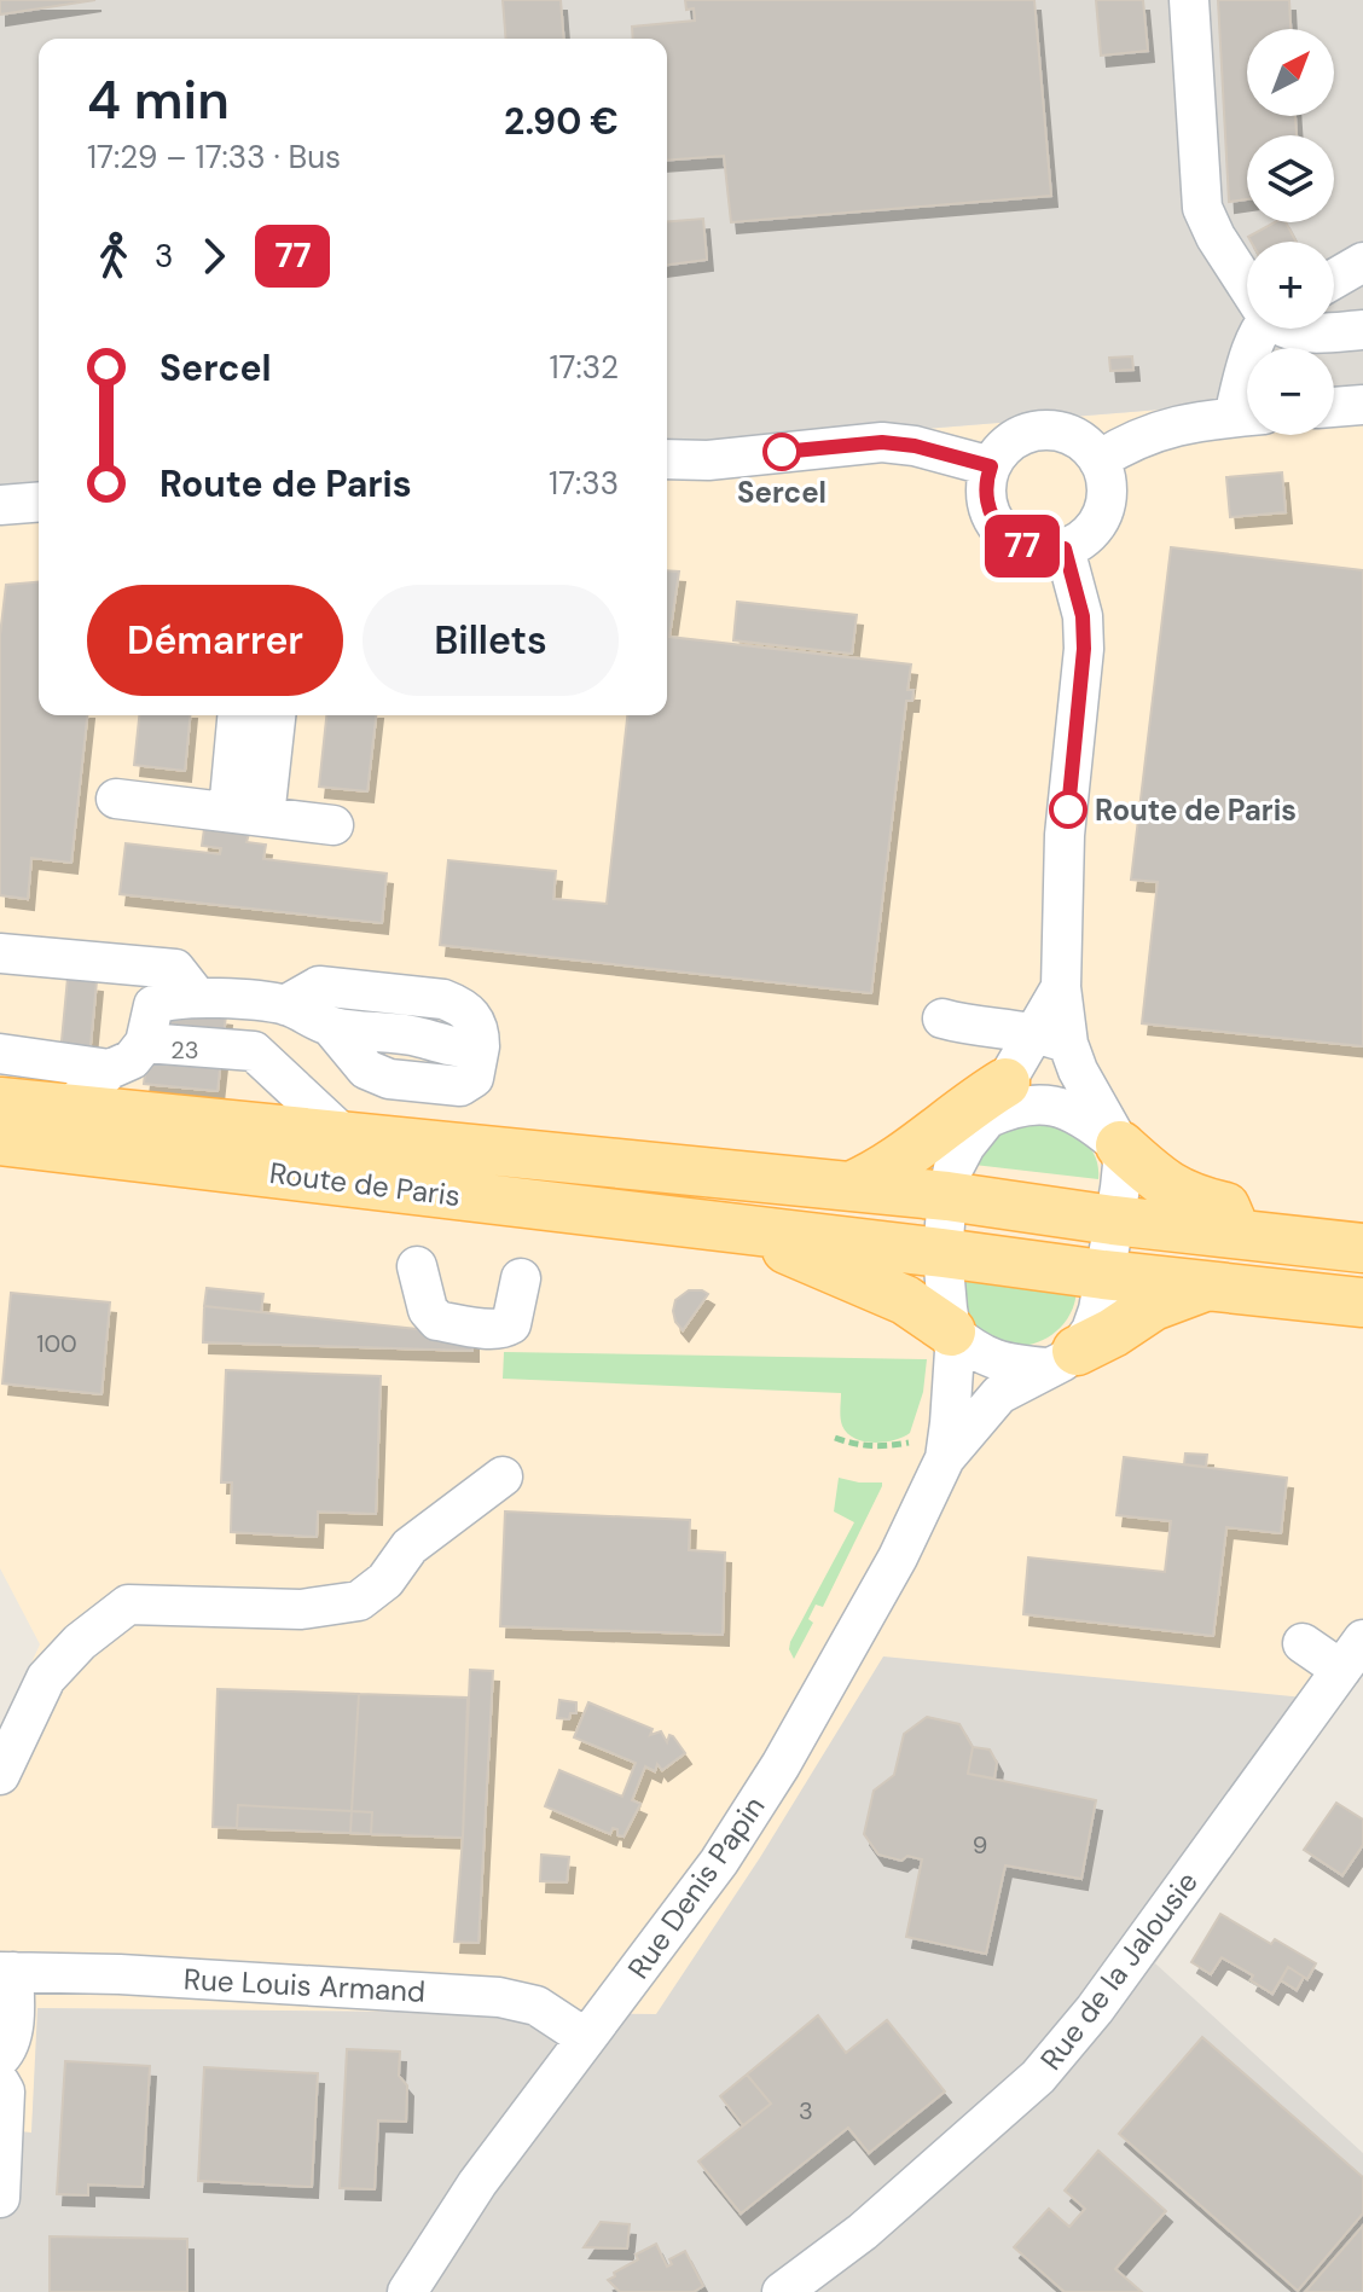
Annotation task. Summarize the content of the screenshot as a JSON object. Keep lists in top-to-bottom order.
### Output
{
  "streets": {
    "main road": ["Route de Paris"],
    "street": ["Rue Denis Papin", "Rue de la Jalousie", "Rue Louis Armand"]
  },
  "crossings": [
    ["Rue Denis Papin", "Rue Louis Armand"]
  ],
  "places": ["Sercel", "Route de Paris"],
  "lines": ["bus line 77"],
  "house_numbers": [
    "23",
    "100",
    "9",
    "3"
  ],
  "north": "top right",
  "page": {
    "on_map": "77",
    "map_buttons": ["+", "−"],
    "heading": ["4 min", "17:29 – 17:33 · Bus", "2.90 €"],
    "legs": ["3", "77"],
    "list": [
      {
        "name": "Sercel",
        "value": "17:32"
      },
      {
        "name": "Route de Paris",
        "value": "17:33"
      }
    ],
    "buttons": ["Démarrer", "Billets"]
  }
}
